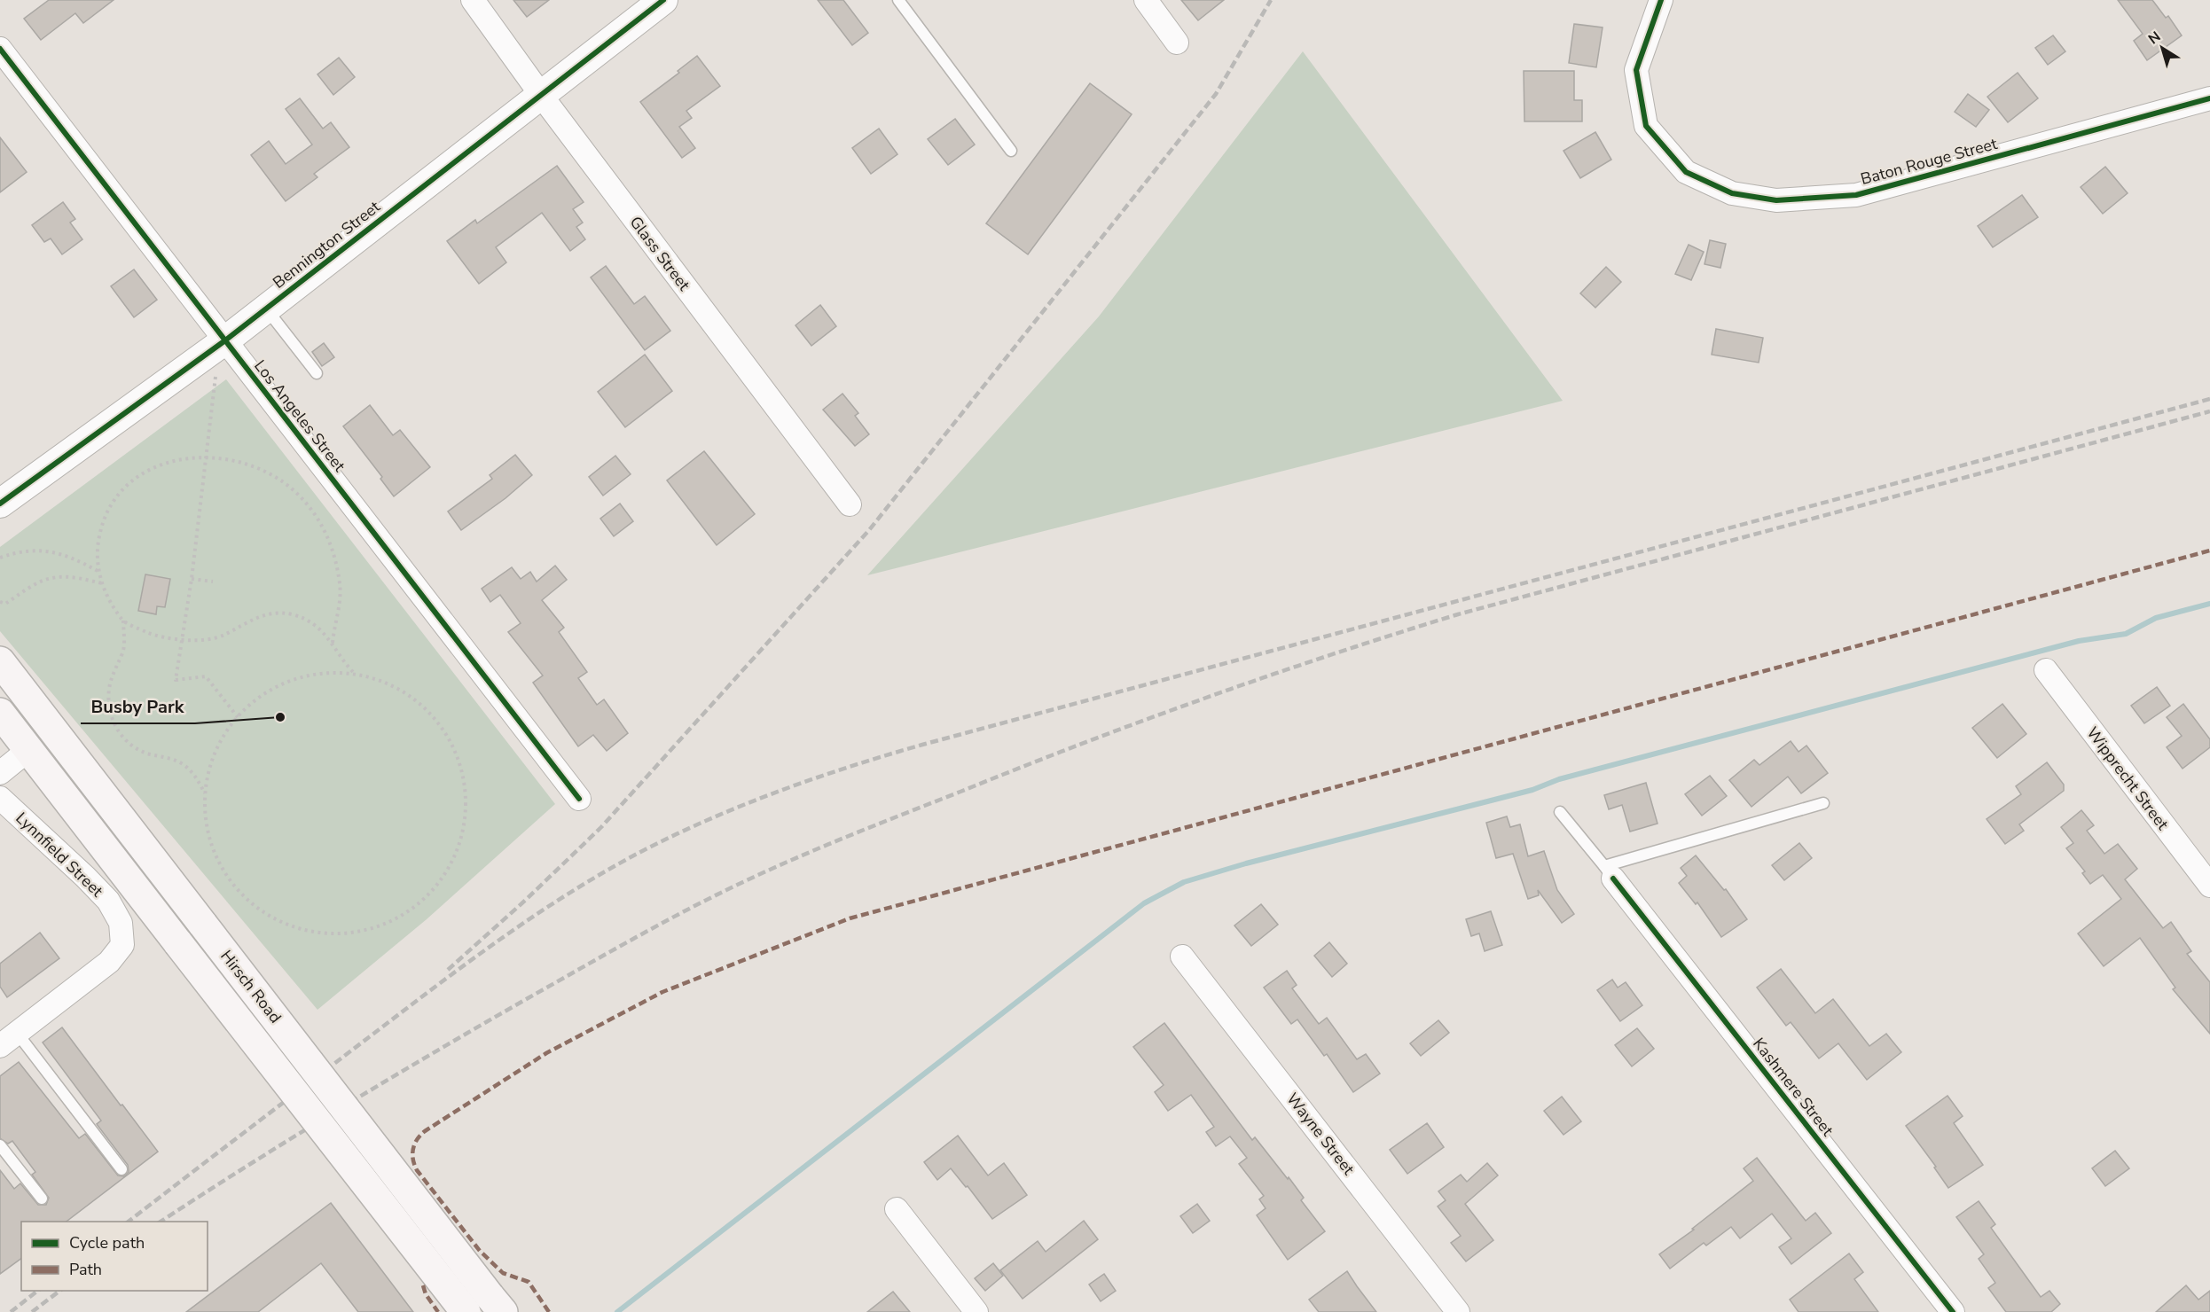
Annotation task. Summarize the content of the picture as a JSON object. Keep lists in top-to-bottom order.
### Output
{
  "streets": {
    "main road": ["Hirsch Road"],
    "street": [
      "Baton Rouge Street",
      "Bennington Street",
      "Glass Street",
      "Los Angeles Street",
      "Wipprecht Street",
      "Lynnfield Street",
      "Kashmere Street",
      "Wayne Street"
    ]
  },
  "crossings": [
    ["Bennington Street", "Glass Street"],
    ["Bennington Street", "Los Angeles Street"]
  ],
  "places": ["Busby Park"],
  "legend": ["Cycle path", "Path"],
  "north": "top left"
}
